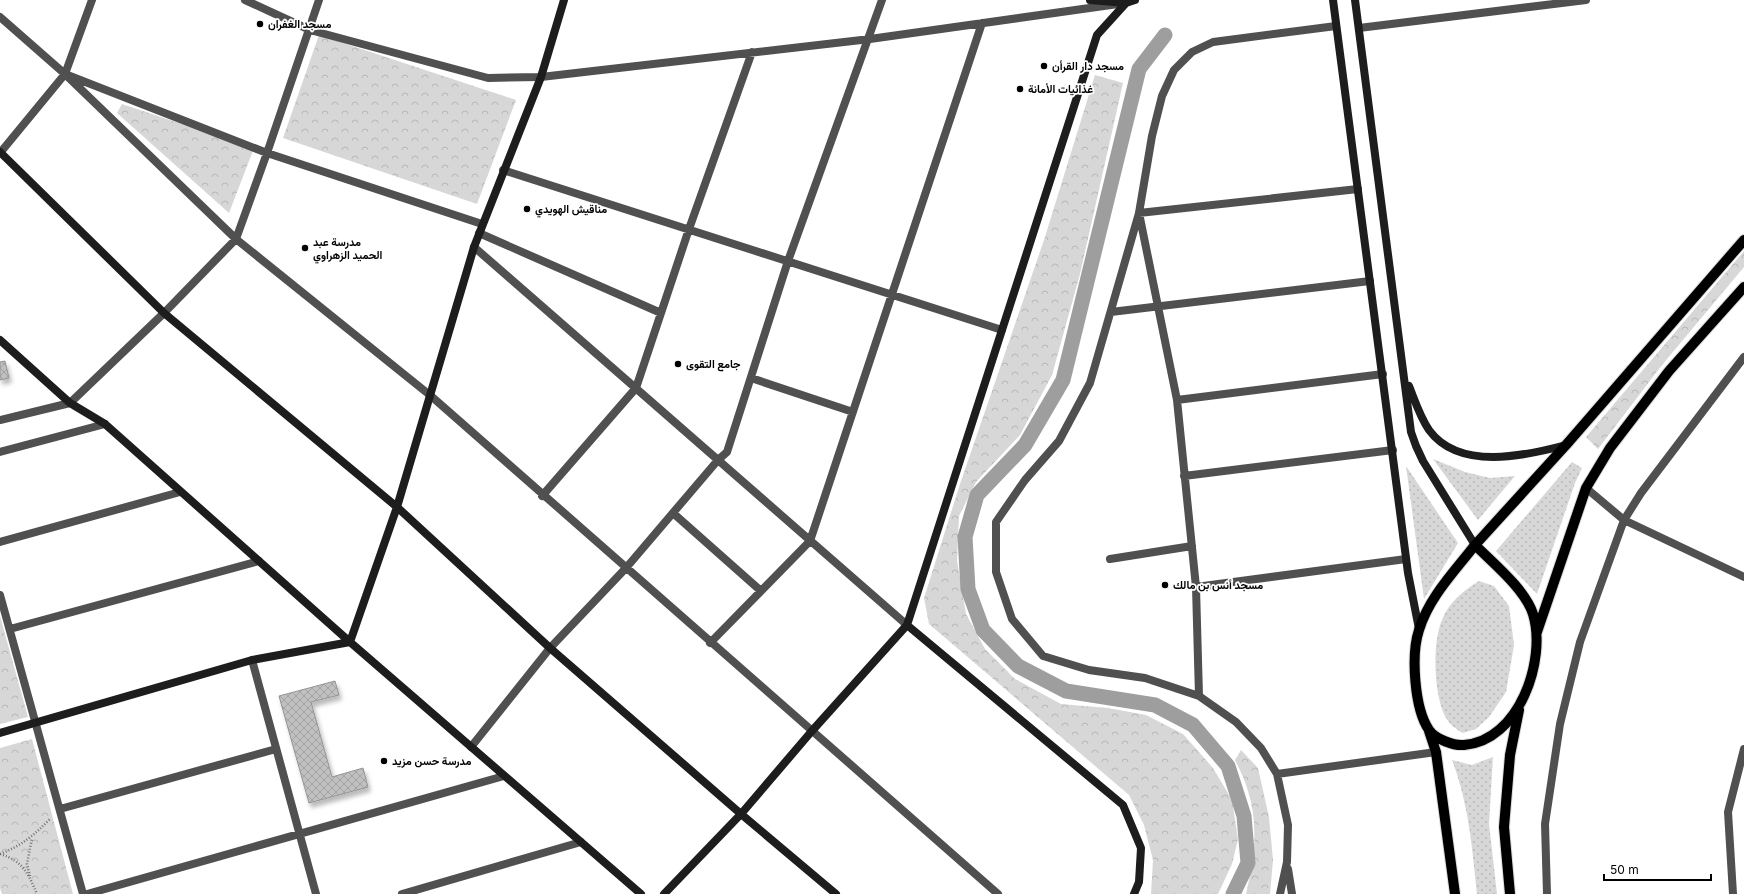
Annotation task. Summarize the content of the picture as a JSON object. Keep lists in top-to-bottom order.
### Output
{
  "places": [
    "مسجد الغفران",
    "مسجد دار القرأن",
    "غذائيات الأمانة",
    "مناقيش الهويدي",
    "مدرسة عبد الحميد الزهراوي",
    "جامع التقوى",
    "مسجد أنس بن مالك",
    "مدرسة حسن مزيد"
  ],
  "scale_bar": "50 m"
}
